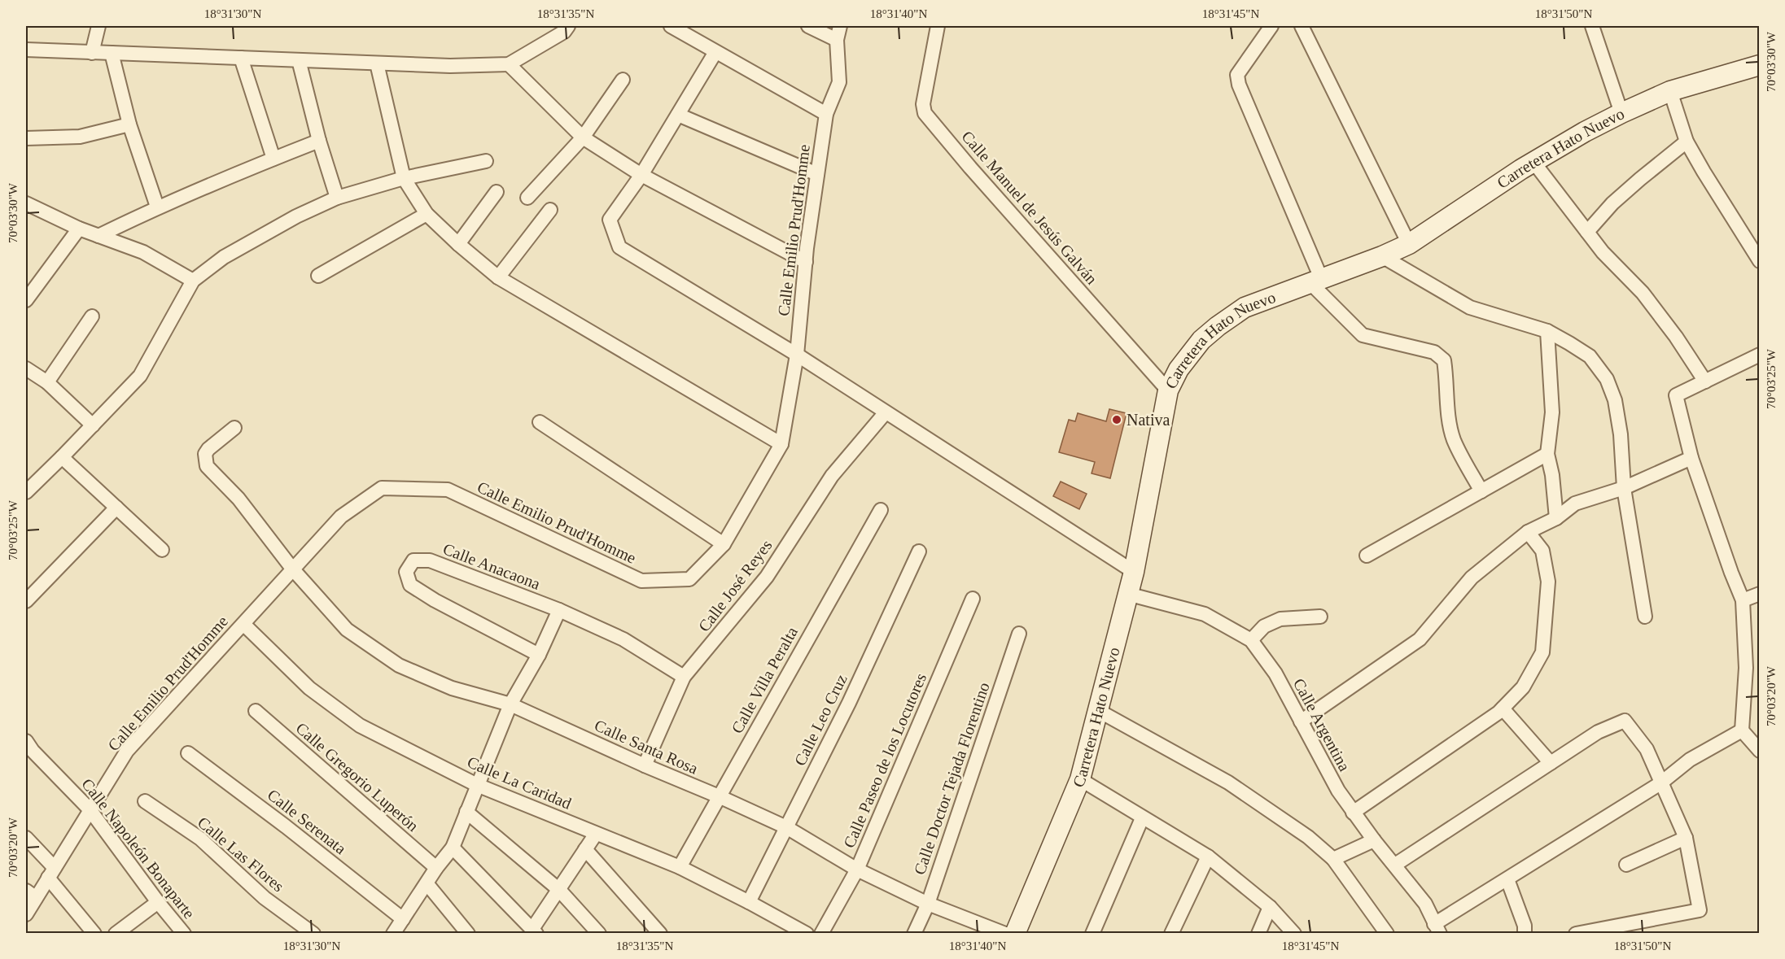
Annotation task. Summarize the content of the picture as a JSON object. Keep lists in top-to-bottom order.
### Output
{
  "streets": {
    "main road": ["Carretera Hato Nuevo"],
    "street": [
      "Calle Manuel de Jesús Galván",
      "Calle Emilio Prud'Homme",
      "Calle Anacaona",
      "Calle José Reyes",
      "Calle Villa Peralta",
      "Calle Leo Cruz",
      "Calle Argentina",
      "Calle Santa Rosa",
      "Calle Paseo de los Locutores",
      "Calle Gregorio Luperón",
      "Calle Doctor Tejada Florentino",
      "Calle La Caridad",
      "Calle Serenata",
      "Calle Napoleón Bonaparte",
      "Calle Las Flores"
    ]
  },
  "crossings": [
    ["Carretera Hato Nuevo", "Calle Manuel de Jesús Galván"],
    ["Carretera Hato Nuevo", "Calle Argentina"],
    ["Calle Emilio Prud'Homme", "Calle Santa Rosa"],
    ["Calle Emilio Prud'Homme", "Calle La Caridad"],
    ["Calle Emilio Prud'Homme", "Calle Napoleón Bonaparte"],
    ["Calle Anacaona", "Calle José Reyes"],
    ["Calle José Reyes", "Calle Santa Rosa"],
    ["Calle Villa Peralta", "Calle Santa Rosa"],
    ["Calle Villa Peralta", "Calle La Caridad"],
    ["Calle Leo Cruz", "Calle Santa Rosa"],
    ["Calle Leo Cruz", "Calle La Caridad"],
    ["Calle Santa Rosa", "Calle Paseo de los Locutores"],
    ["Calle Santa Rosa", "Calle Doctor Tejada Florentino"]
  ],
  "places": ["Nativa"],
  "coordinates": [
    "18°31'30\"N",
    "18°31'35\"N",
    "18°31'40\"N",
    "18°31'45\"N",
    "18°31'50\"N",
    "70°03'30\"W",
    "70°03'25\"W",
    "70°03'20\"W"
  ]
}
